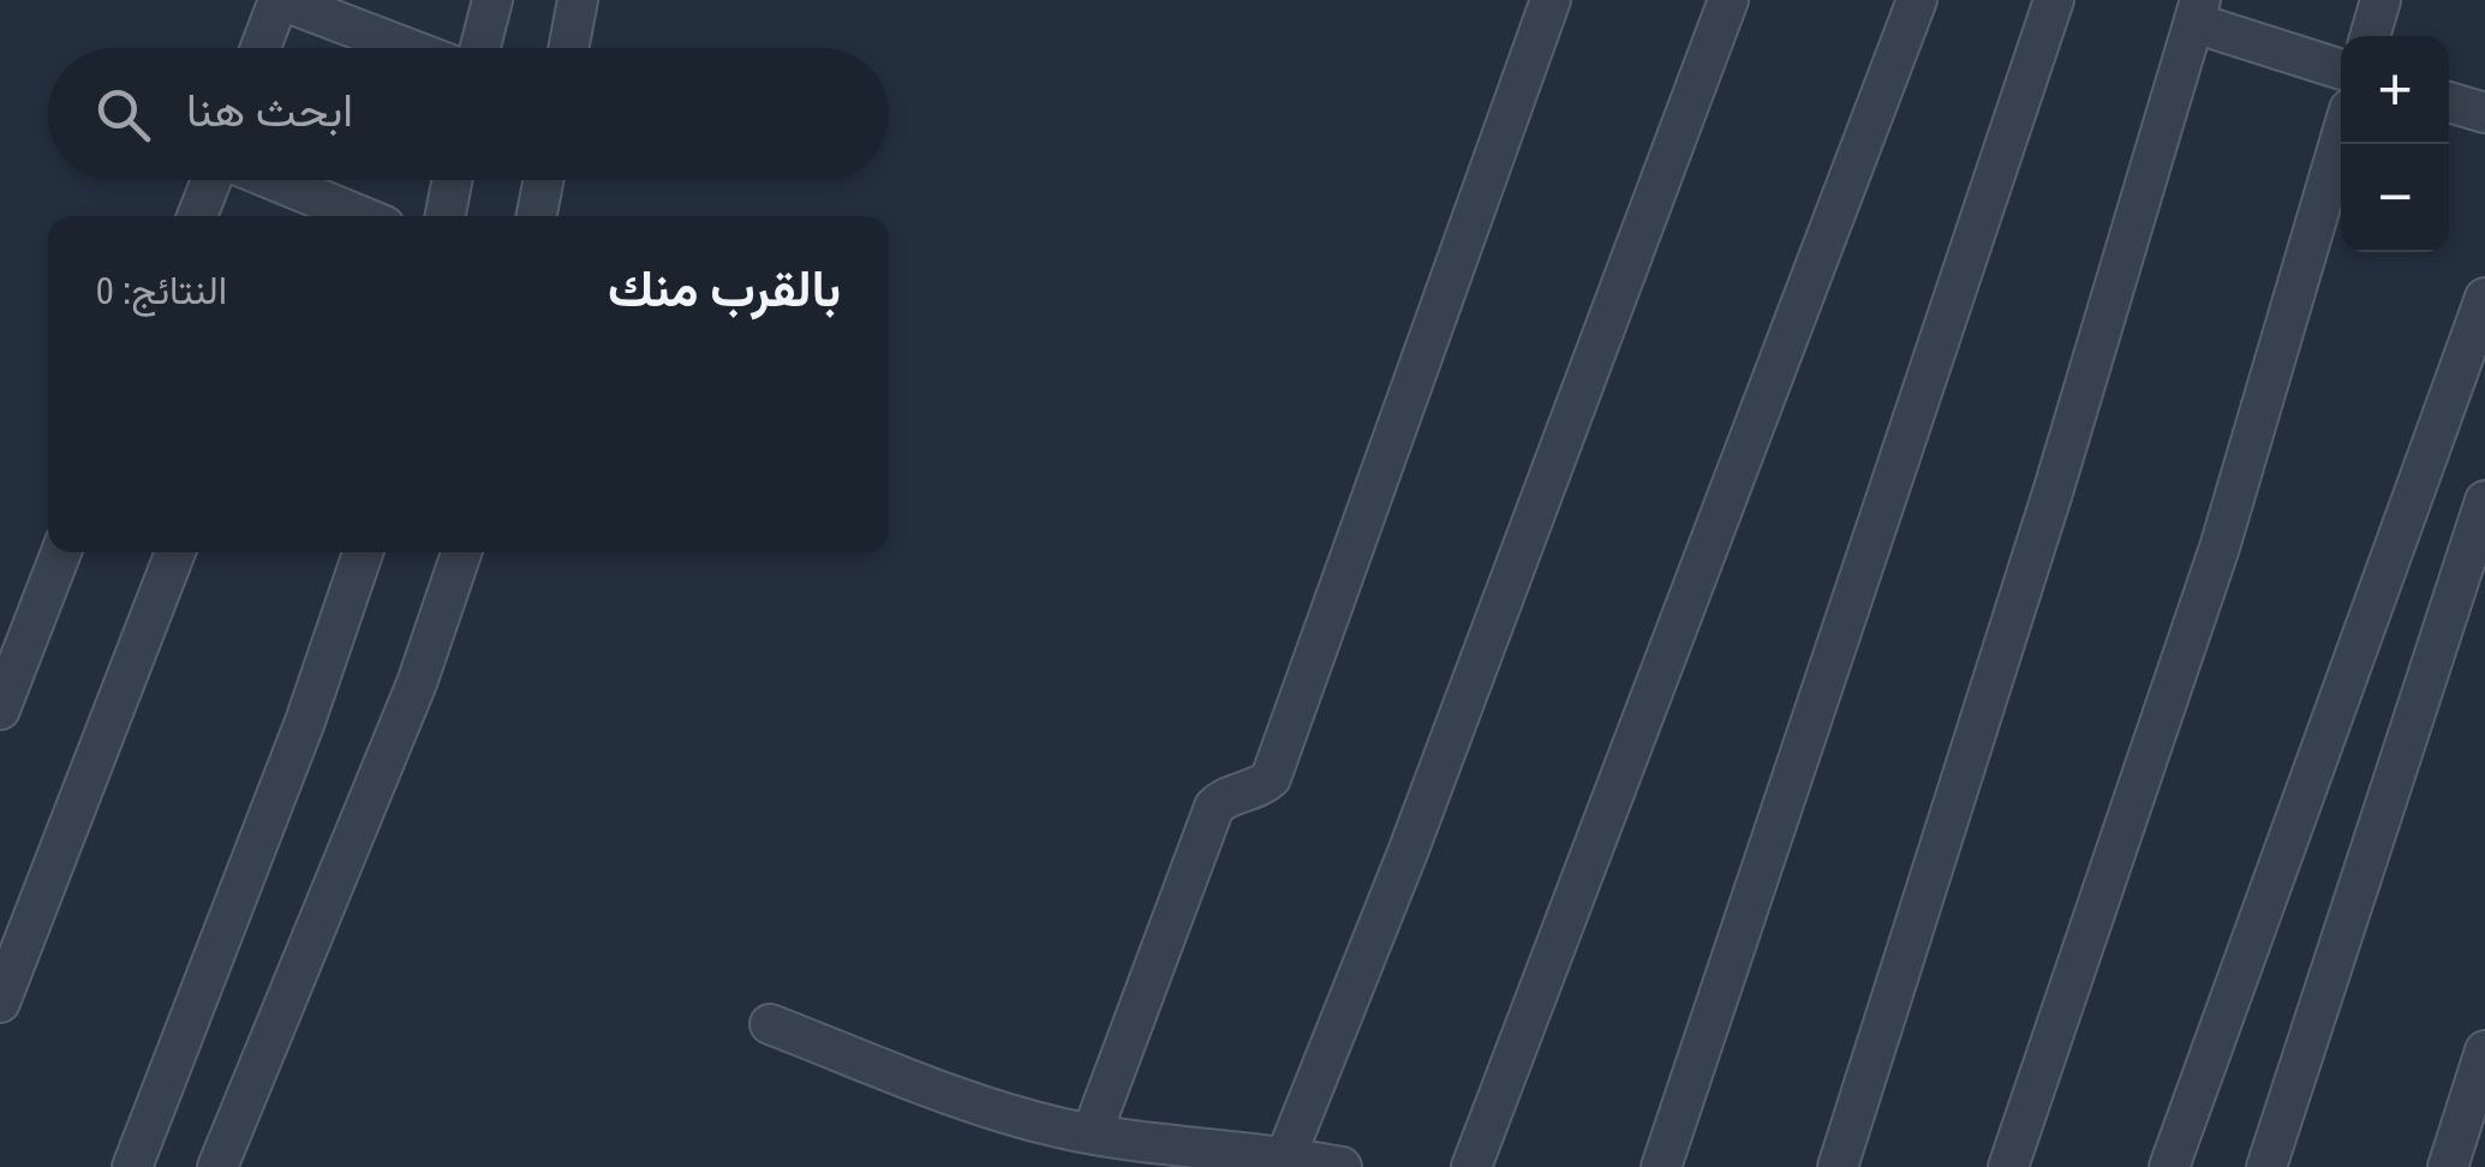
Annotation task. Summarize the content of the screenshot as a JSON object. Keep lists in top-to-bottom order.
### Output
{
  "page": {
    "map_buttons": ["+", "−"],
    "search": "ابحث هنا",
    "heading": ["بالقرب منك", "النتائج: 0"]
  }
}
